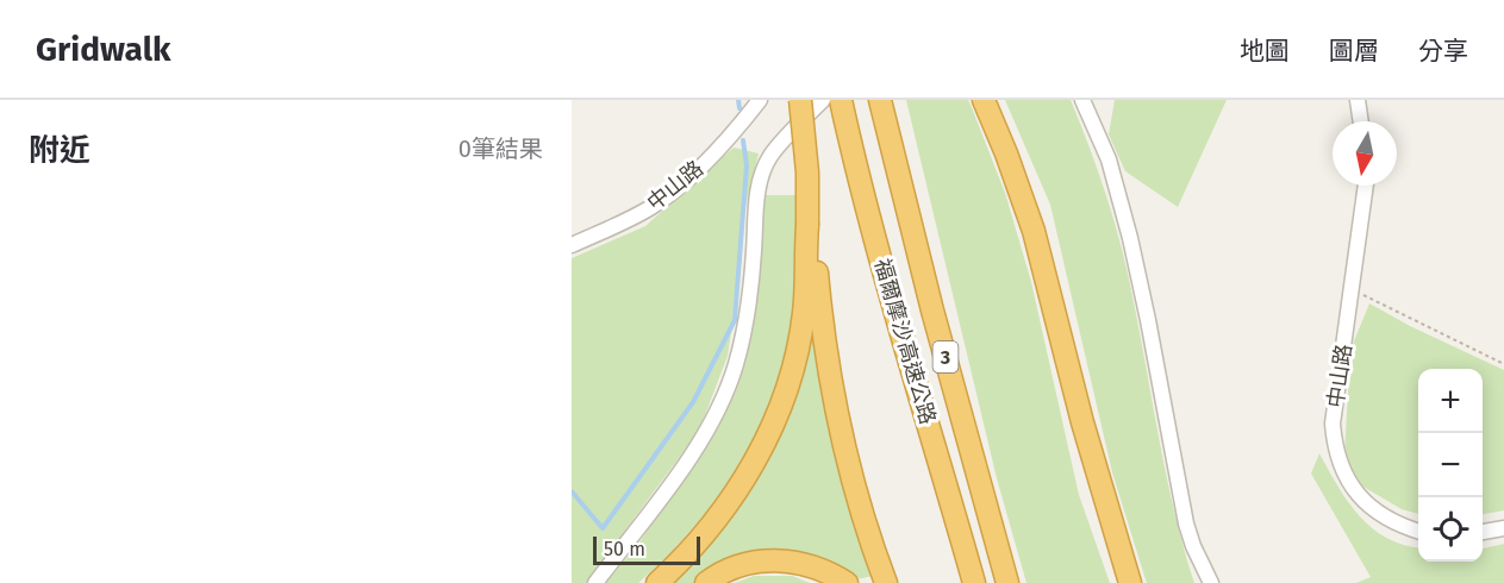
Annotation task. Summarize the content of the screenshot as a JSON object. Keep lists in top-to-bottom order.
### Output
{
  "streets": {
    "highway": ["福爾摩沙高速公路", "3"],
    "street": ["中山路"]
  },
  "scale_bar": "50 m",
  "north": "bottom",
  "page": {
    "header": "Gridwalk",
    "nav": ["地圖", "圖層", "分享"],
    "heading": ["附近", "0筆結果"],
    "map_buttons": ["+", "−"],
    "scale": "50 m"
  }
}
